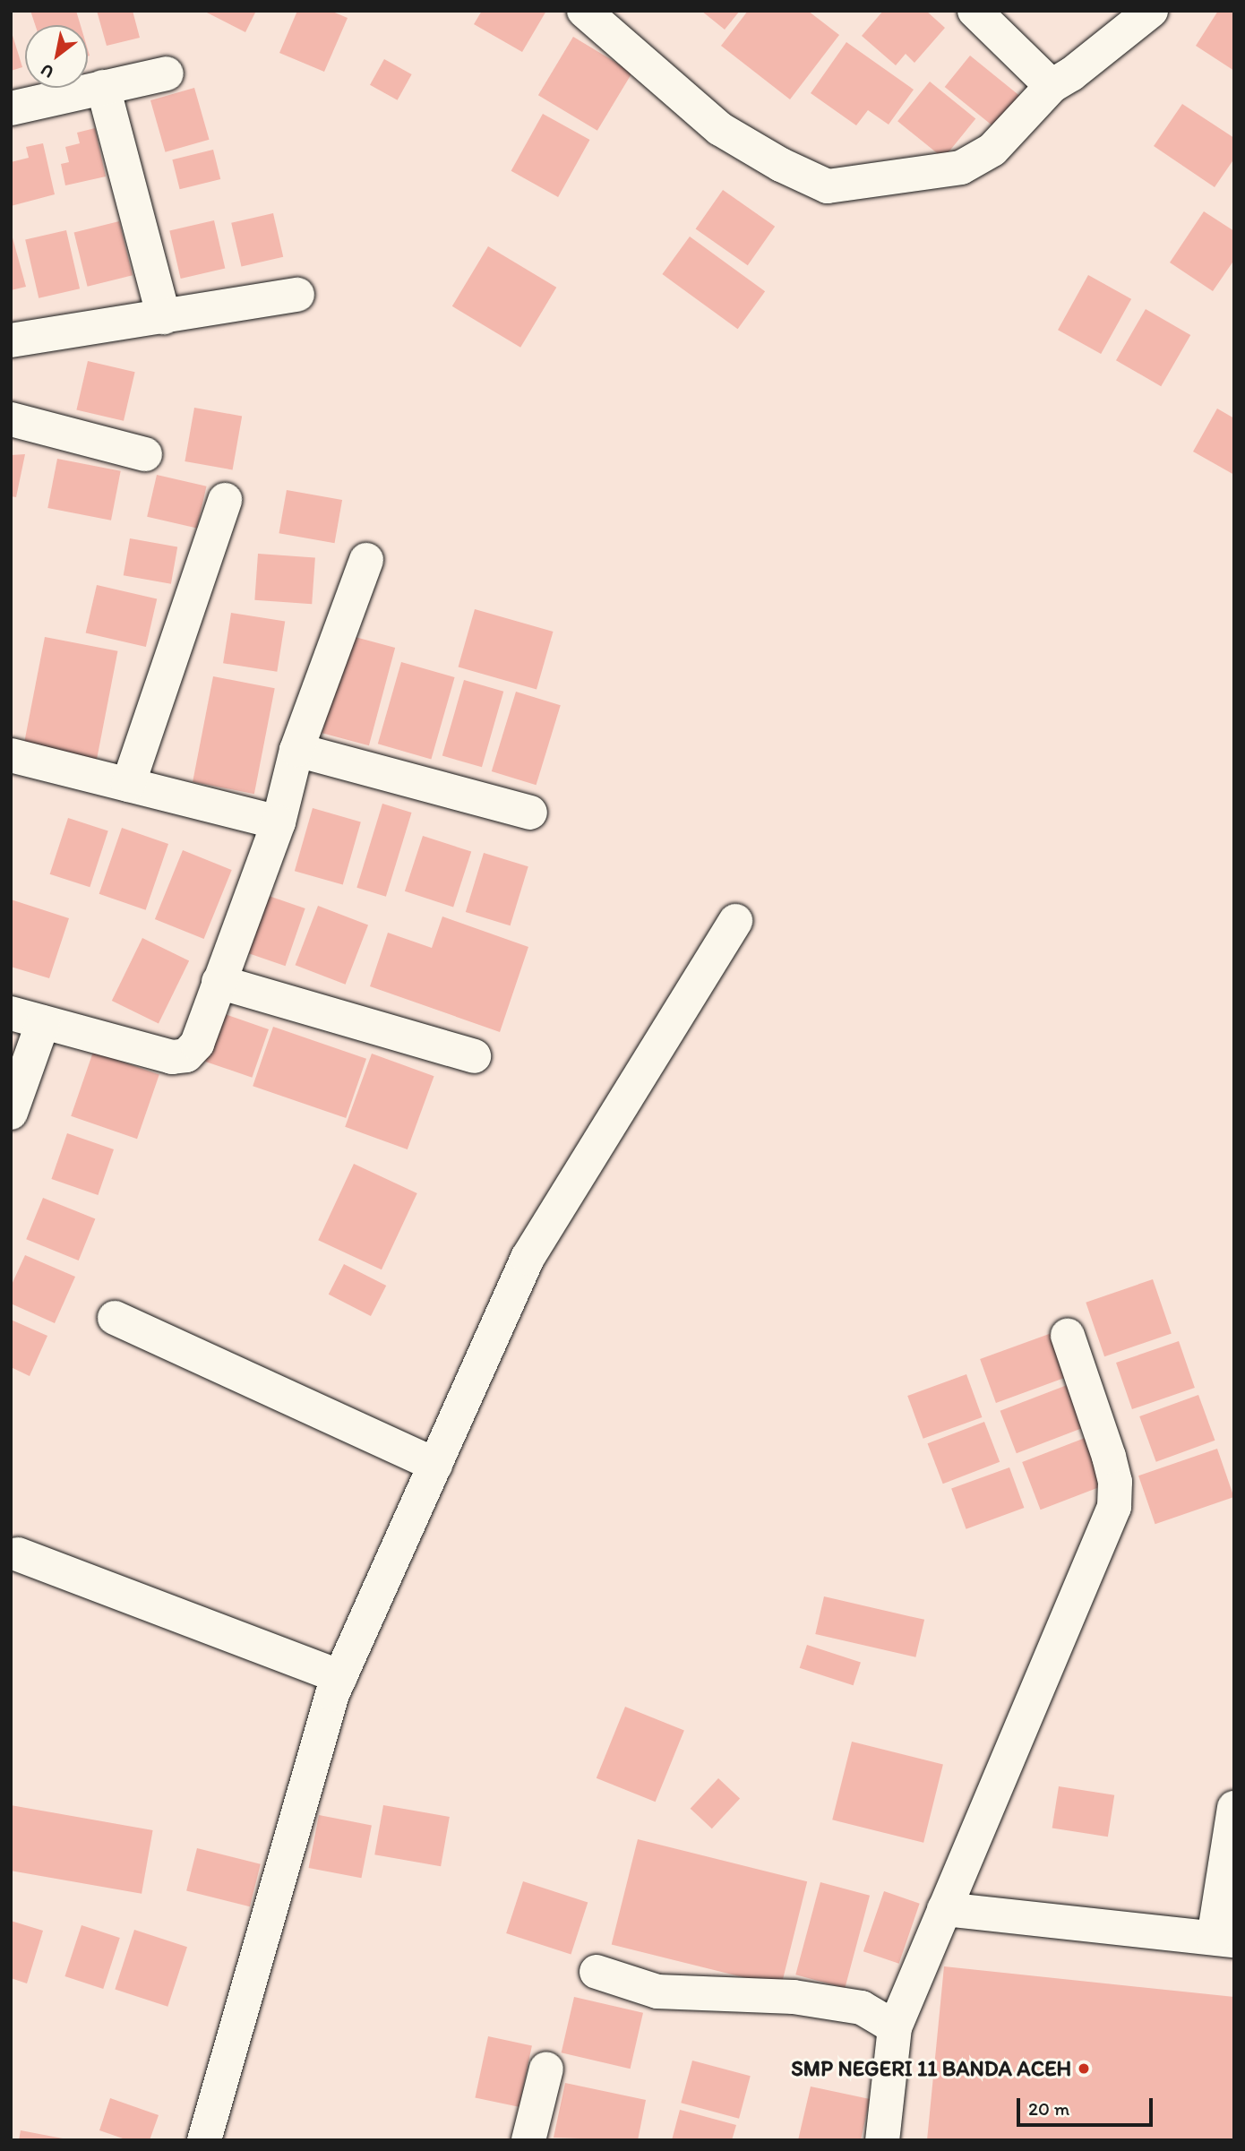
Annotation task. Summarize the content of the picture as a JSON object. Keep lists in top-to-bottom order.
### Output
{
  "places": ["SMP NEGERI 11 BANDA ACEH"],
  "scale_bar": "20 m",
  "north": "bottom left"
}
